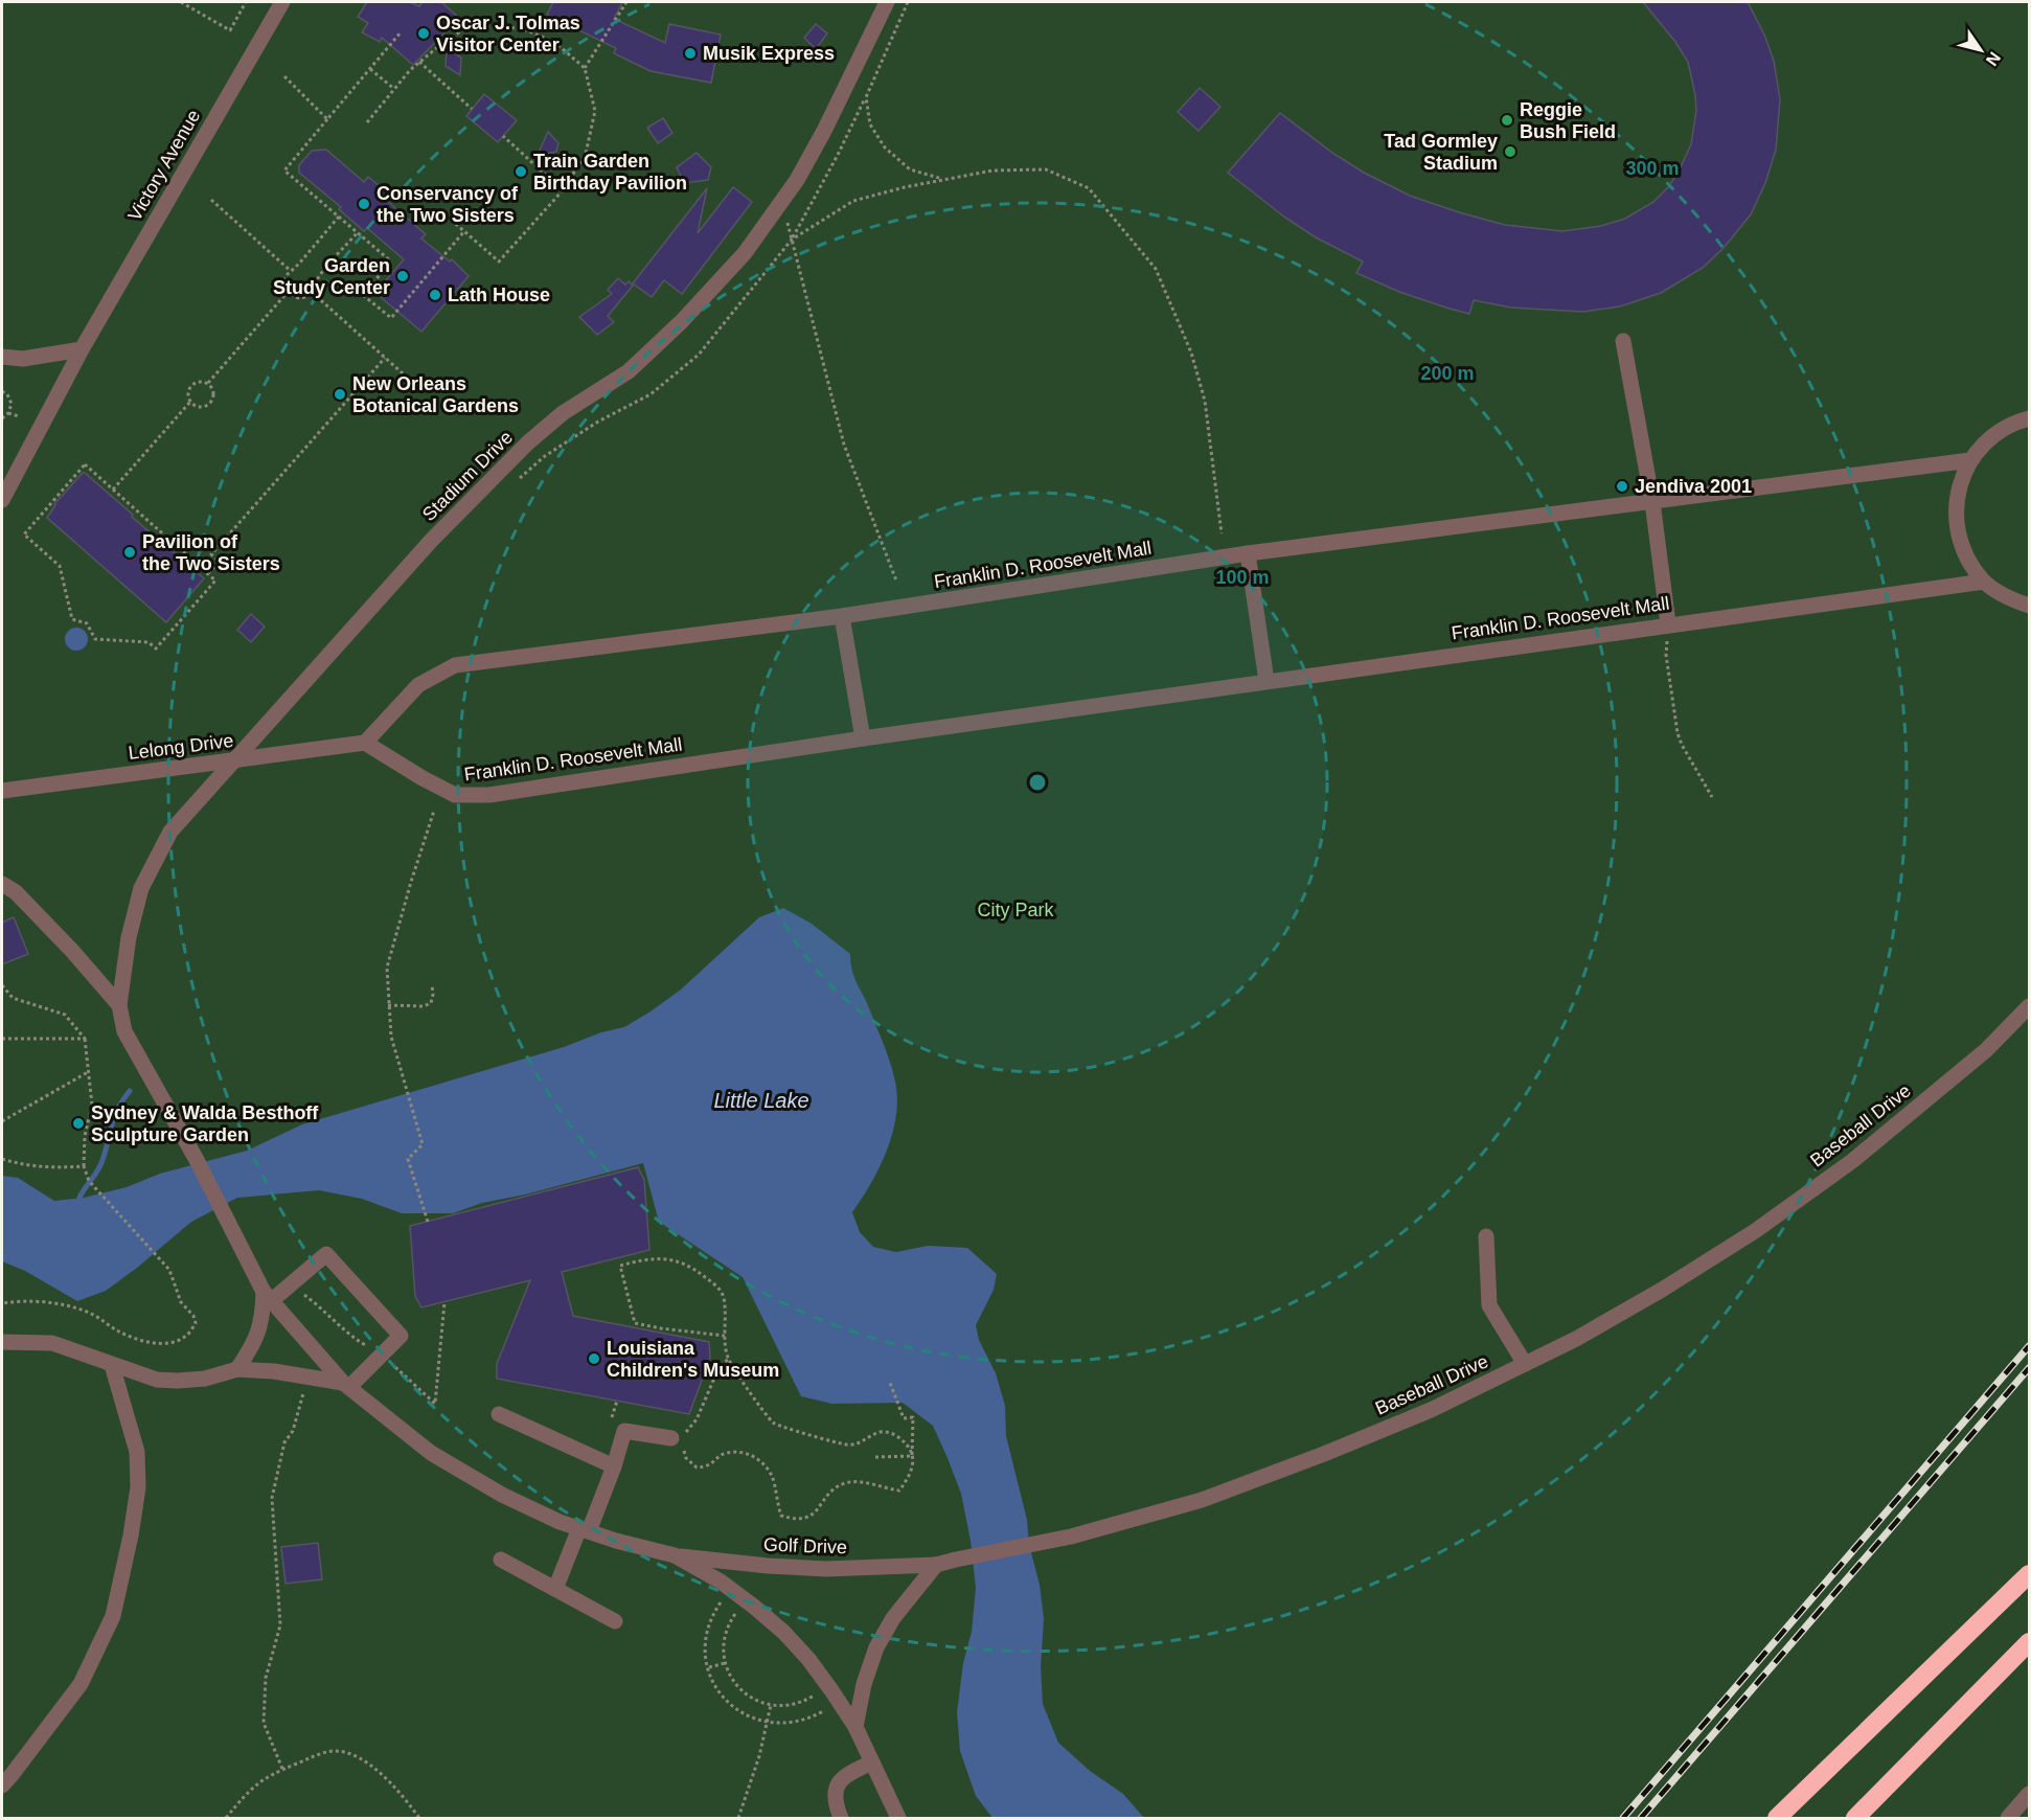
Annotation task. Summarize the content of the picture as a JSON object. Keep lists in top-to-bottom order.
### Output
{
  "streets": {
    "street": [
      "Victory Avenue",
      "Stadium Drive",
      "Franklin D. Roosevelt Mall",
      "Lelong Drive",
      "Baseball Drive",
      "Golf Drive"
    ]
  },
  "crossings": [
    ["Stadium Drive", "Lelong Drive"],
    ["Franklin D. Roosevelt Mall", "Lelong Drive"],
    ["Baseball Drive", "Golf Drive"]
  ],
  "water": ["Little Lake"],
  "parks": ["City Park"],
  "places": [
    "Oscar J. Tolmas Visitor Center",
    "Musik Express",
    "Reggie Bush Field",
    "Tad Gormley Stadium",
    "Train Garden Birthday Pavilion",
    "Conservancy of the Two Sisters",
    "Garden Study Center",
    "Lath House",
    "New Orleans Botanical Gardens",
    "Jendiva 2001",
    "Pavilion of the Two Sisters",
    "Sydney & Walda Besthoff Sculpture Garden",
    "Louisiana Children's Museum"
  ],
  "north": "bottom right",
  "rings": ["300 m", "200 m", "100 m"]
}
